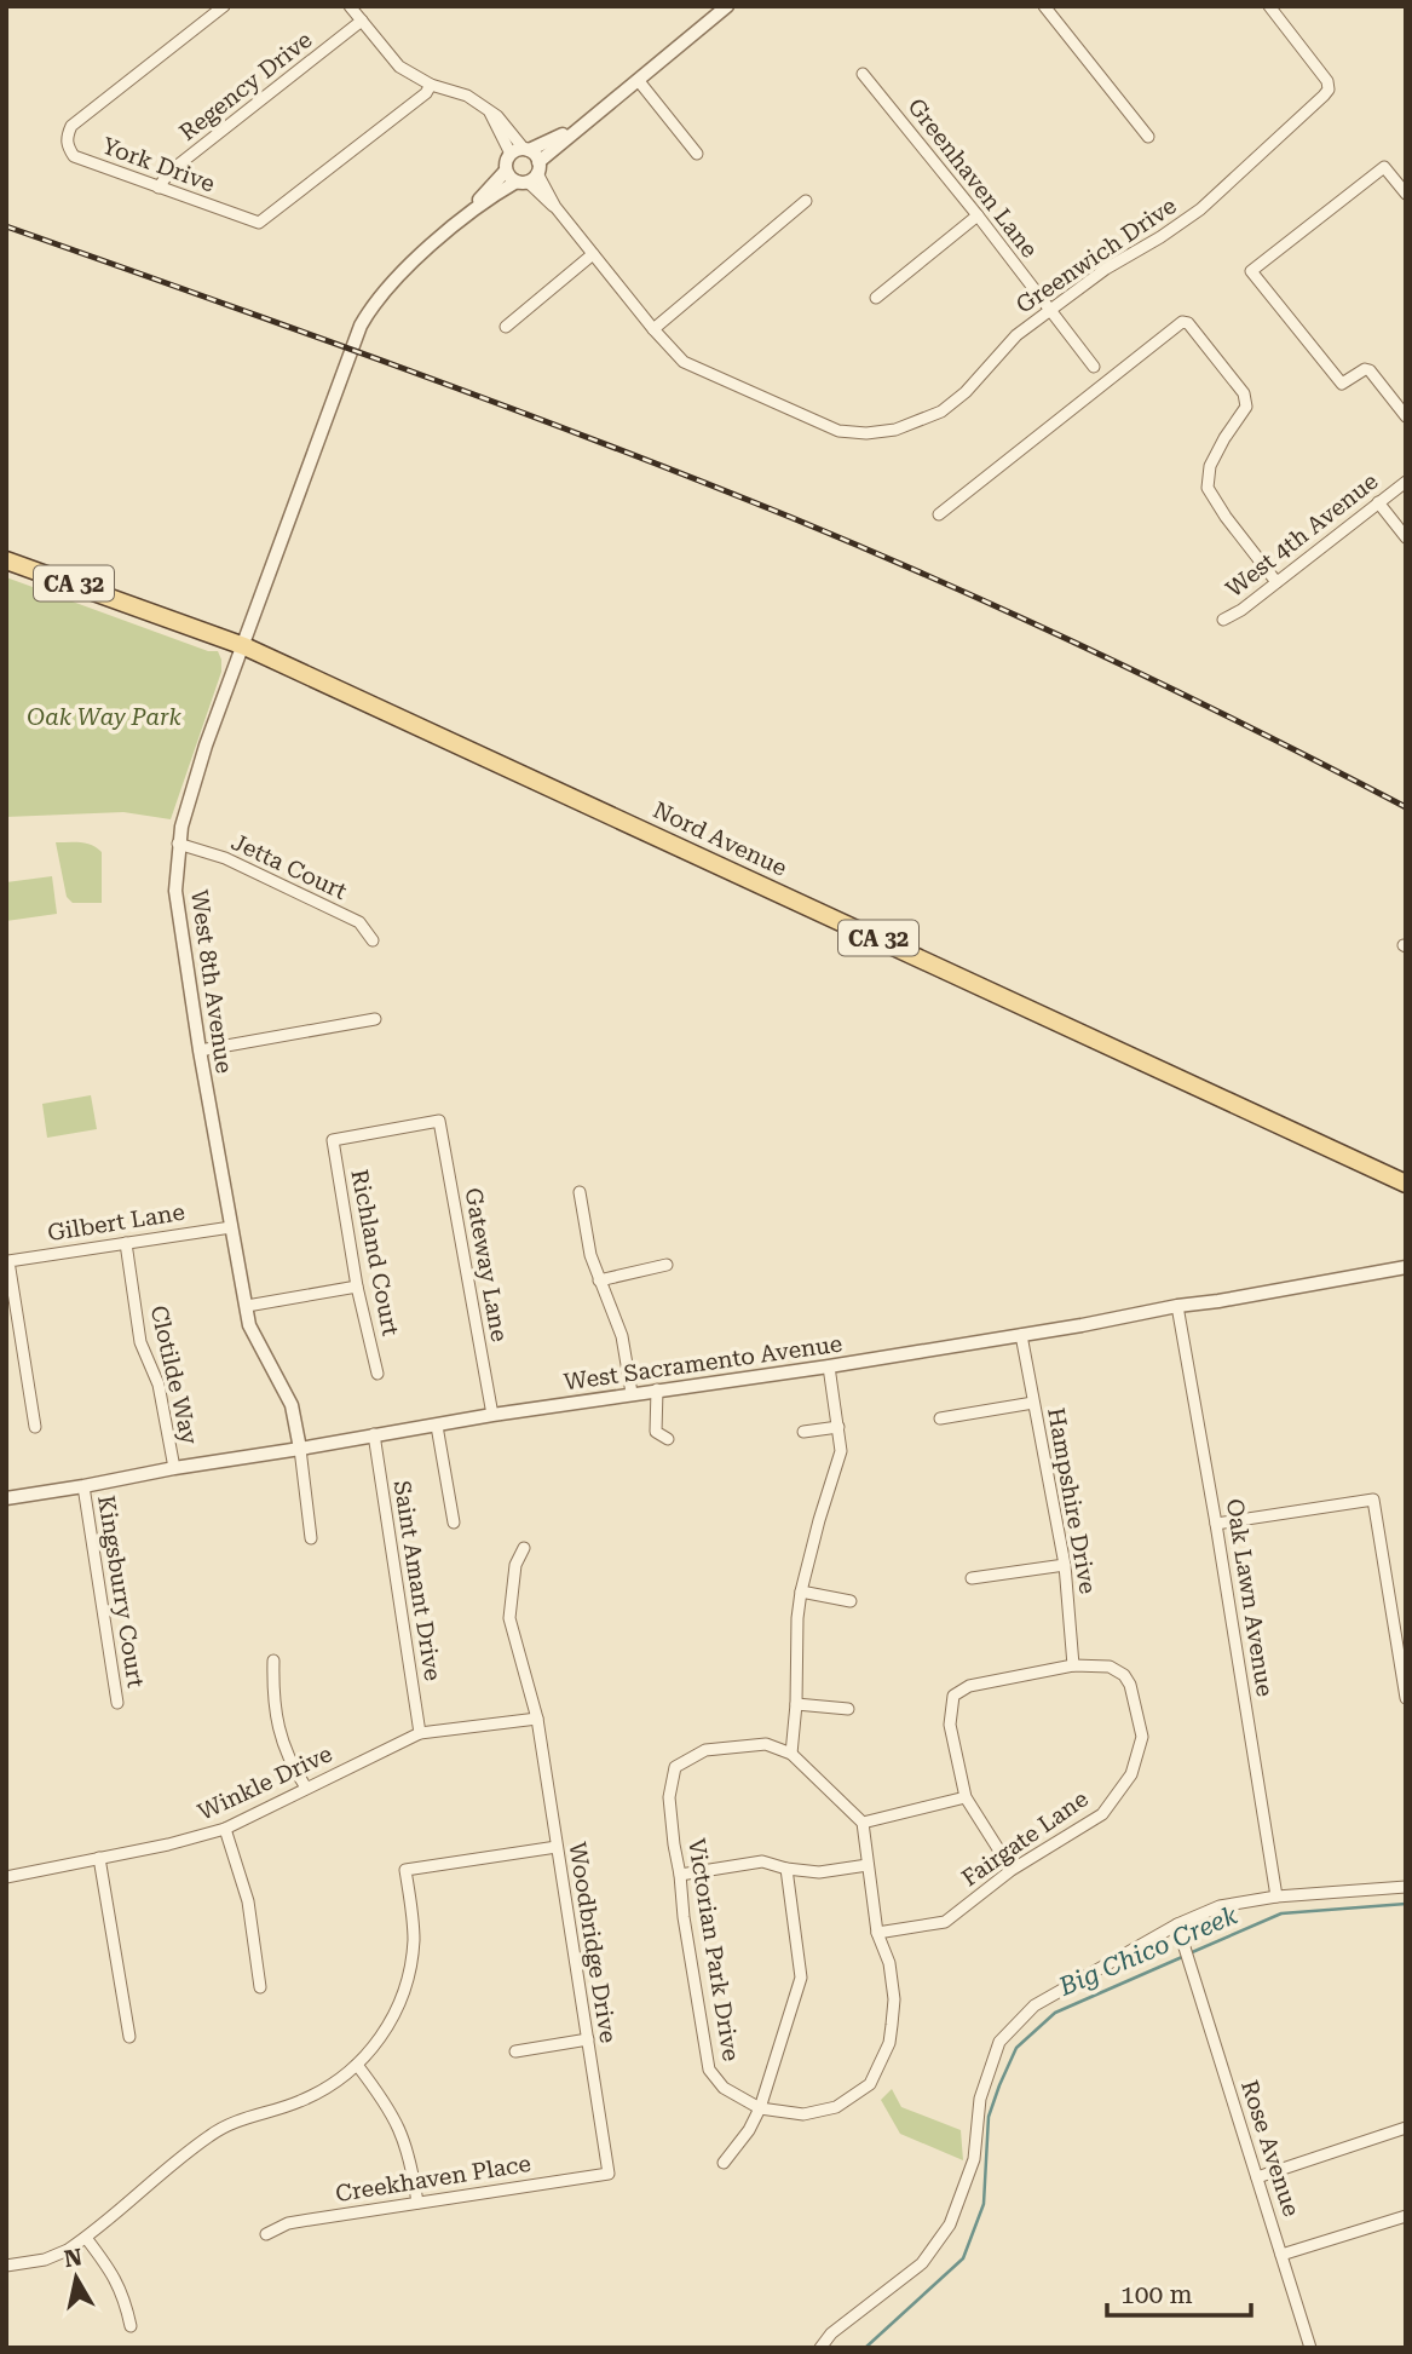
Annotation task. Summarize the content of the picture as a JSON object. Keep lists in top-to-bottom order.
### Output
{
  "streets": {
    "main road": ["CA 32", "Nord Avenue"],
    "street": [
      "Regency Drive",
      "York Drive",
      "Greenhaven Lane",
      "Greenwich Drive",
      "West 4th Avenue",
      "Jetta Court",
      "West 8th Avenue",
      "Gilbert Lane",
      "Richland Court",
      "Gateway Lane",
      "West Sacramento Avenue",
      "Clotilde Way",
      "Hampshire Drive",
      "Saint Amant Drive",
      "Kingsburry Court",
      "Oak Lawn Avenue",
      "Winkle Drive",
      "Fairgate Lane",
      "Woodbridge Drive",
      "Victorian Park Drive",
      "Rose Avenue",
      "Creekhaven Place"
    ]
  },
  "crossings": [
    ["Regency Drive", "York Drive"],
    ["Regency Drive", "Greenwich Drive"],
    ["York Drive", "Greenwich Drive"],
    ["Greenhaven Lane", "Greenwich Drive"],
    ["Greenwich Drive", "West 8th Avenue"],
    ["Nord Avenue", "West 8th Avenue"],
    ["Jetta Court", "West 8th Avenue"],
    ["West 8th Avenue", "Gilbert Lane"],
    ["West 8th Avenue", "West Sacramento Avenue"],
    ["Gilbert Lane", "Clotilde Way"],
    ["Richland Court", "Gateway Lane"],
    ["Gateway Lane", "West Sacramento Avenue"],
    ["West Sacramento Avenue", "Clotilde Way"],
    ["West Sacramento Avenue", "Hampshire Drive"],
    ["West Sacramento Avenue", "Saint Amant Drive"],
    ["West Sacramento Avenue", "Kingsburry Court"],
    ["West Sacramento Avenue", "Oak Lawn Avenue"],
    ["Hampshire Drive", "Fairgate Lane"],
    ["Saint Amant Drive", "Winkle Drive"],
    ["Winkle Drive", "Woodbridge Drive"],
    ["Fairgate Lane", "Victorian Park Drive"],
    ["Woodbridge Drive", "Creekhaven Place"]
  ],
  "water": ["Big Chico Creek"],
  "parks": ["Oak Way Park"],
  "scale_bar": "100 m",
  "north": "top"
}
